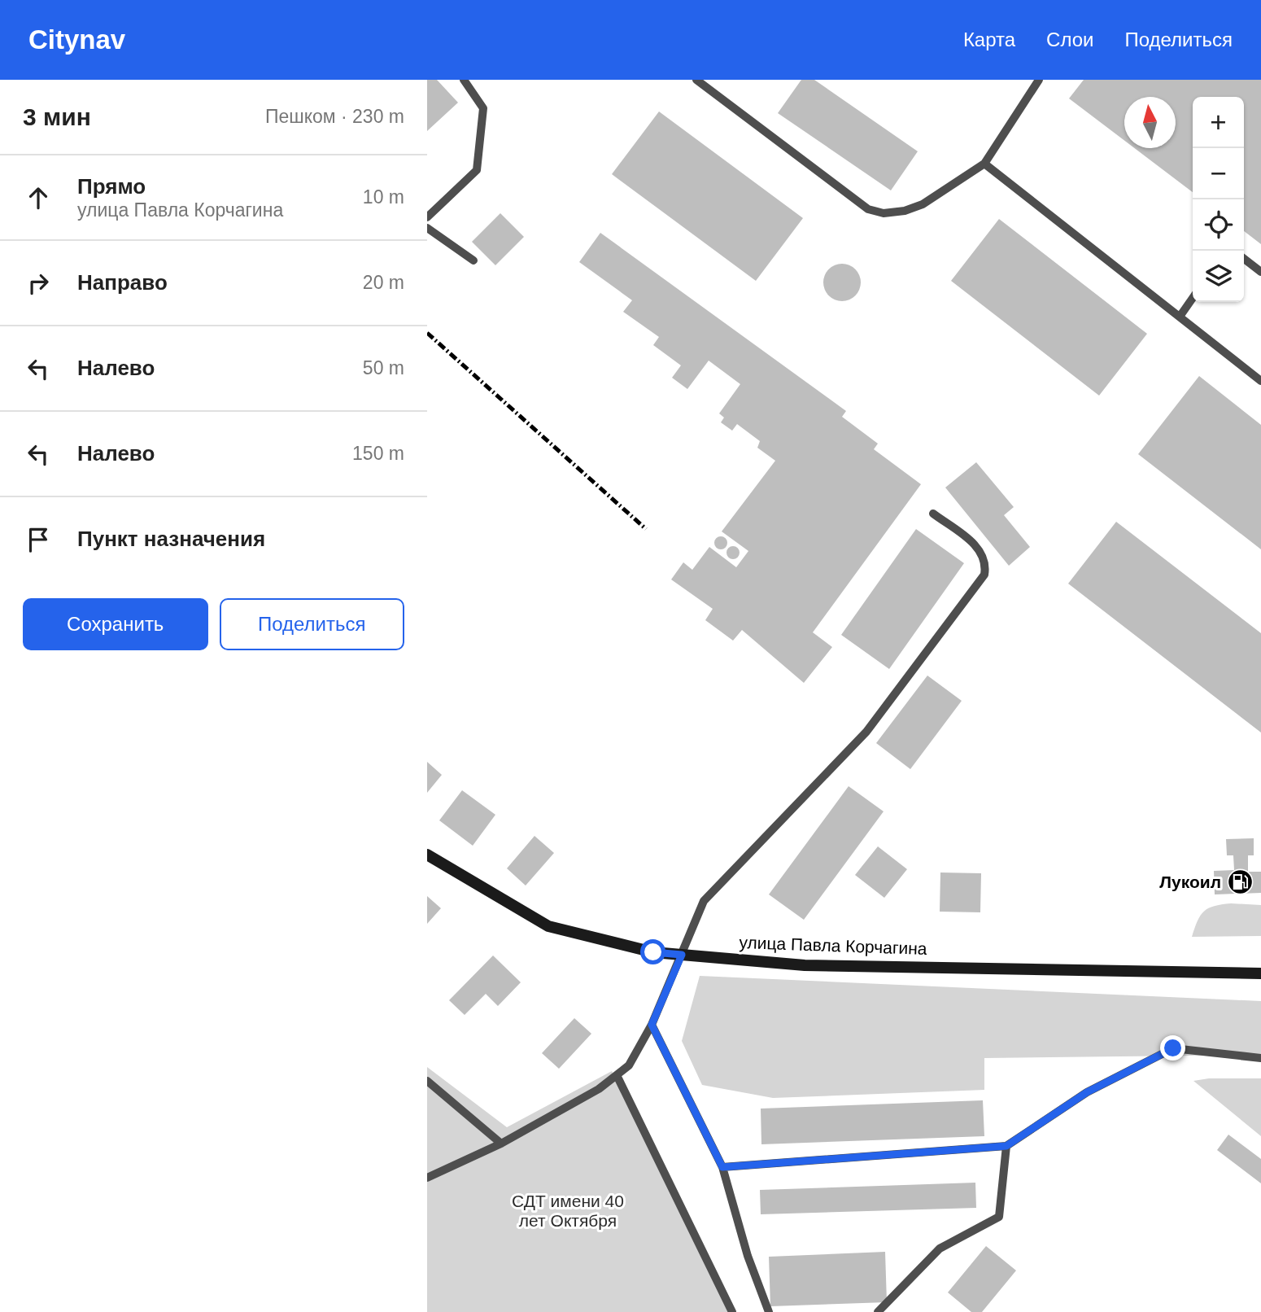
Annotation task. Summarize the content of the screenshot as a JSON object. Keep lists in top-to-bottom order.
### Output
{
  "streets": {
    "main road": ["улица Павла Корчагина"]
  },
  "parks": ["СДТ имени 40 лет Октября"],
  "places": {
    "fuel station": ["Лукоил"]
  },
  "north": "top",
  "page": {
    "header": "Citynav",
    "nav": ["Карта", "Слои", "Поделиться"],
    "heading": ["3 мин", "Пешком · 230 m"],
    "map_buttons": ["+", "−"],
    "list": [
      ["Прямо", "улица Павла Корчагина", "10 m"],
      ["Направо", "20 m"],
      ["Налево", "50 m"],
      ["Налево", "150 m"],
      "Пункт назначения"
    ],
    "buttons": ["Сохранить", "Поделиться"]
  }
}
